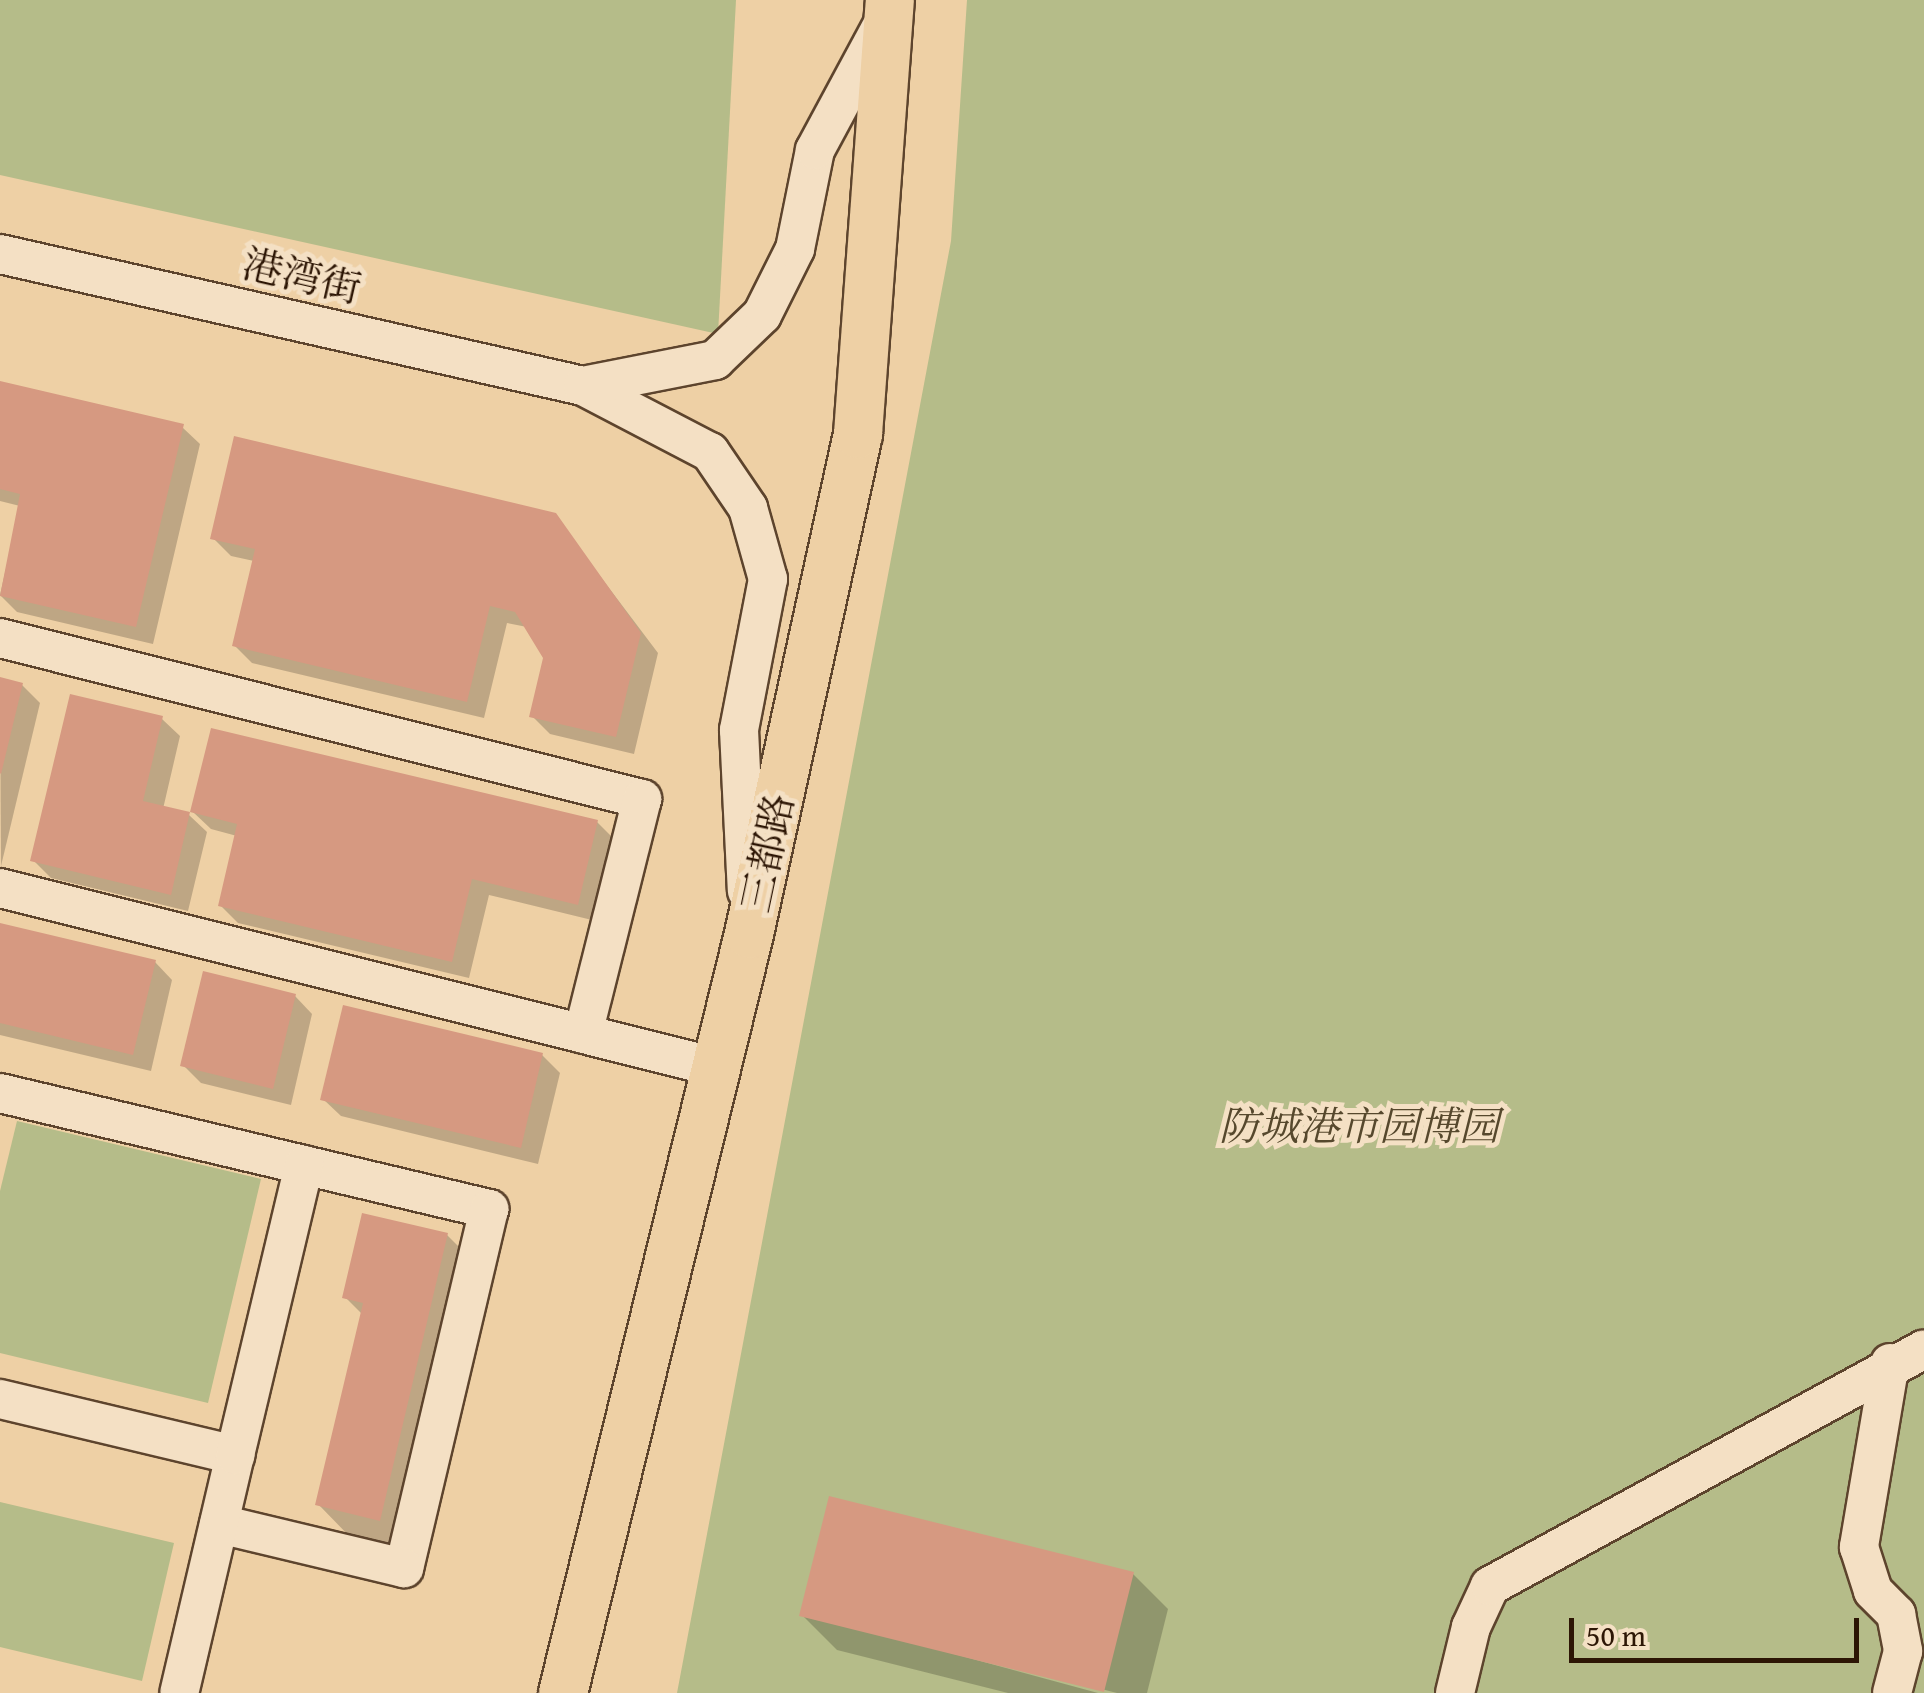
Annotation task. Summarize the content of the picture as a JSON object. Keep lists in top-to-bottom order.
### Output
{
  "streets": {
    "main road": ["三都路"],
    "street": ["港湾街"]
  },
  "parks": ["防城港市园博园"],
  "scale_bar": "50 m"
}
